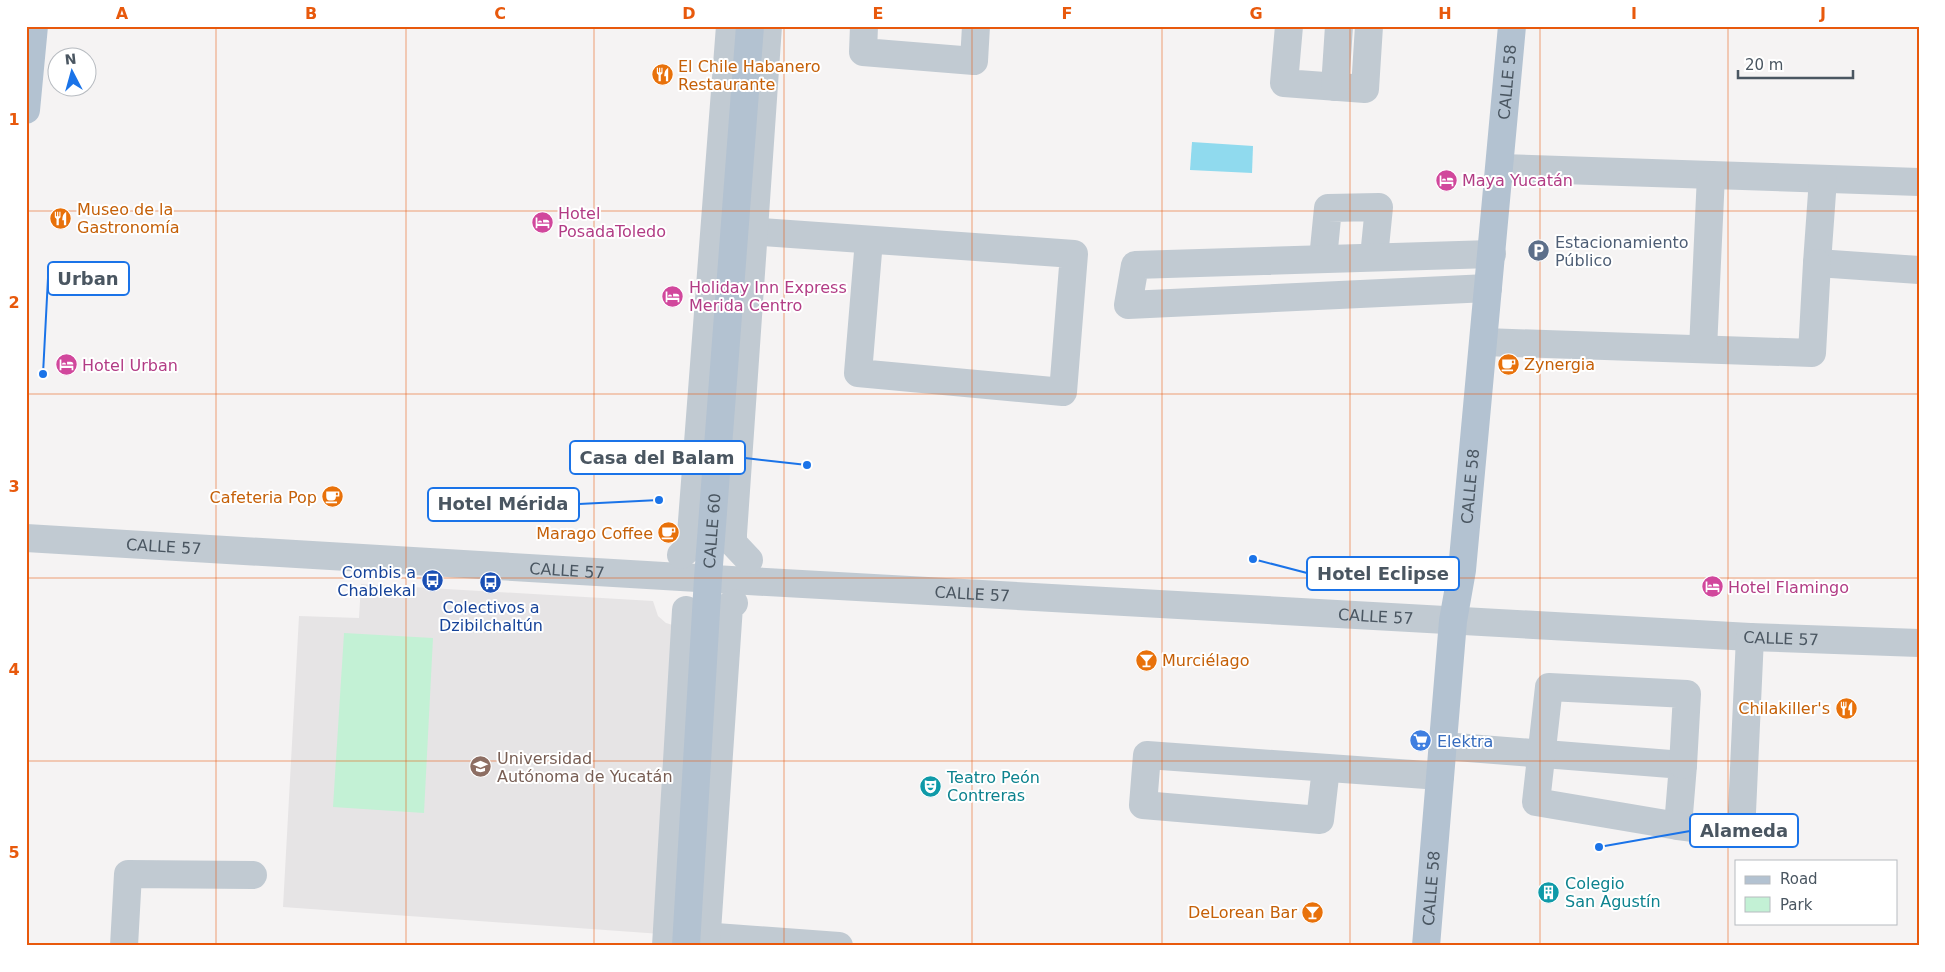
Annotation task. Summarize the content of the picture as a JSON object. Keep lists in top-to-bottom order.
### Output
{
  "streets": {
    "main road": ["CALLE 58", "CALLE 60"],
    "street": ["CALLE 57"]
  },
  "crossings": [
    ["CALLE 58", "CALLE 57"],
    ["CALLE 60", "CALLE 57"]
  ],
  "places": {
    "restaurant": ["El Chile Habanero Restaurante", "Museo de la Gastronomía", "Chilakiller's"],
    "hotel": [
      "Maya Yucatán",
      "Hotel PosadaToledo",
      "Holiday Inn Express Merida Centro",
      "Hotel Urban",
      "Hotel Flamingo"
    ],
    "parking": ["Estacionamiento Público"],
    "cafe": ["Zynergia", "Cafeteria Pop", "Marago Coffee"],
    "other": [
      "Urban",
      "Casa del Balam",
      "Hotel Mérida",
      "Hotel Eclipse",
      "Alameda"
    ],
    "bus stop": ["Combis a Chablekal", "Colectivos a Dzibilchaltún"],
    "bar": ["Murciélago", "DeLorean Bar"],
    "supermarket": ["Elektra"],
    "school or university": ["Universidad Autónoma de Yucatán"],
    "theatre": ["Teatro Peón Contreras"],
    "building": ["Colegio San Agustín"]
  },
  "legend": ["Road", "Park"],
  "scale_bar": "20 m",
  "north": "top",
  "grid": {
    "columns": [
      "A",
      "B",
      "C",
      "D",
      "E",
      "F",
      "G",
      "H",
      "I",
      "J"
    ],
    "rows": [
      "1",
      "2",
      "3",
      "4",
      "5"
    ]
  }
}
